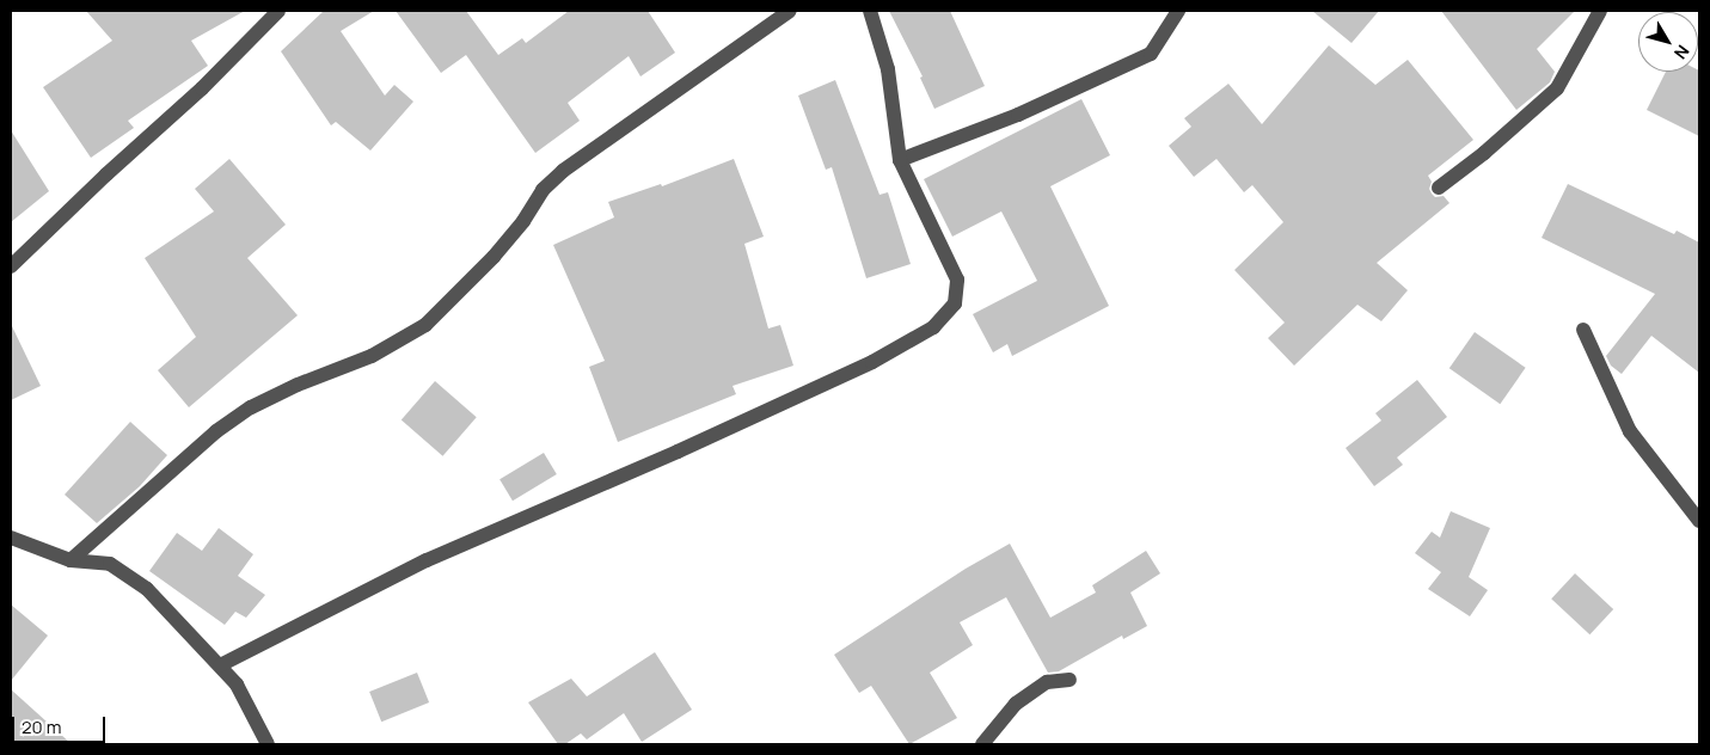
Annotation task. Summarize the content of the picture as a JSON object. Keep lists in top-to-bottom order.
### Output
{
  "scale_bar": "20 m",
  "north": "bottom right"
}
